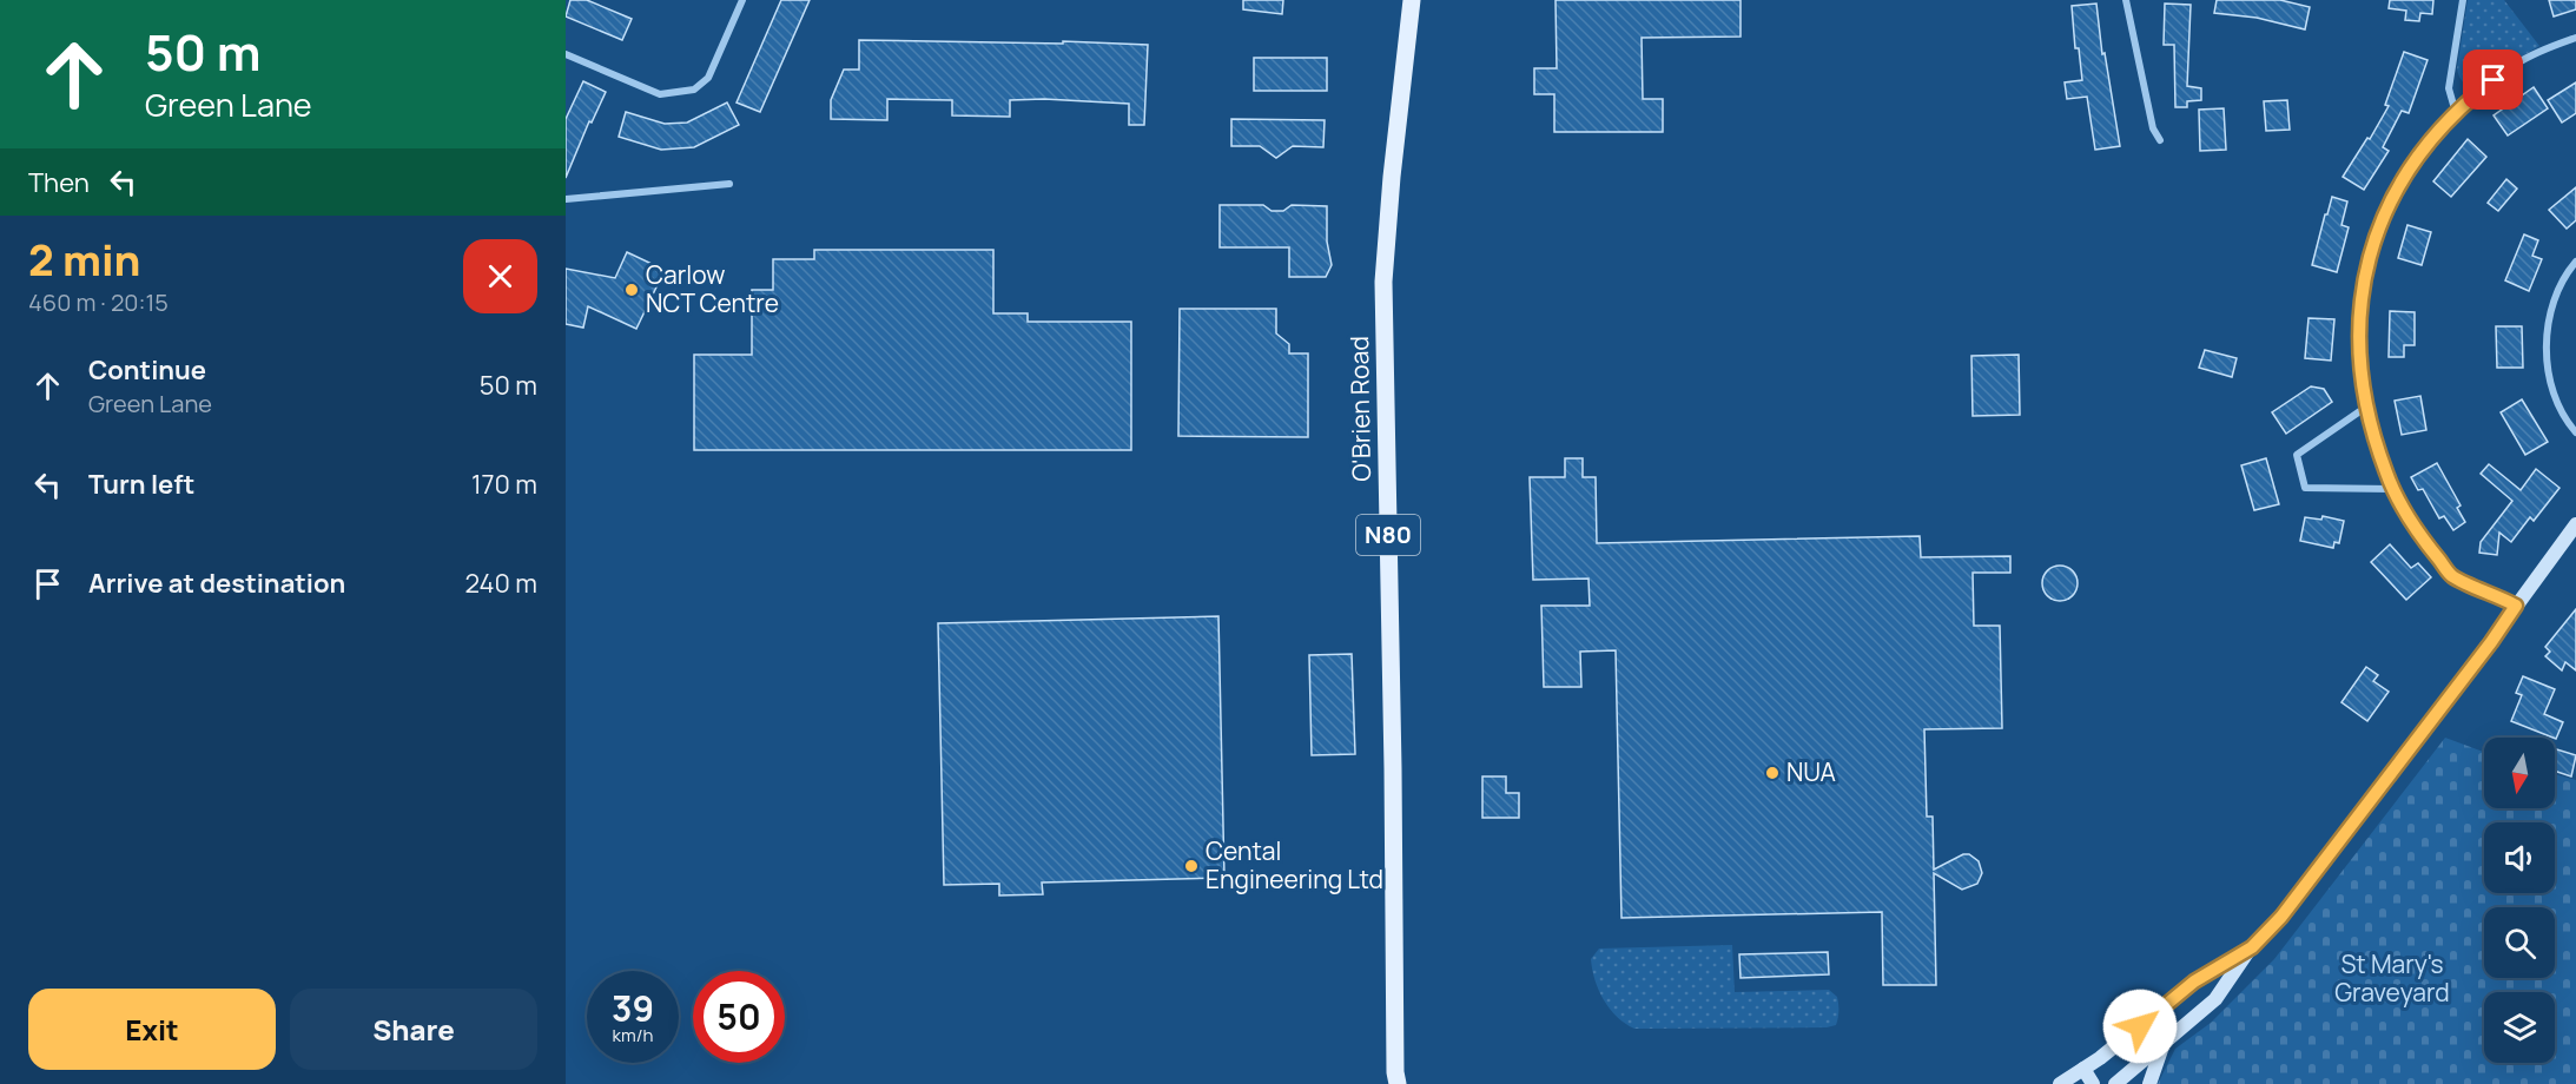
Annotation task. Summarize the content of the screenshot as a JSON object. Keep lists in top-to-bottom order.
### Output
{
  "streets": {
    "main road": ["O'Brien Road", "N80"]
  },
  "parks": ["St Mary's Graveyard"],
  "places": ["Carlow NCT Centre", "NUA", "Cental Engineering Ltd"],
  "north": "bottom",
  "page": {
    "turn": ["50 m", "Green Lane"],
    "then": "Then",
    "heading": ["2 min", "460 m · 20:15"],
    "list": [
      {
        "name": "Continue",
        "note": "Green Lane",
        "value": "50 m"
      },
      {
        "name": "Turn left",
        "value": "170 m"
      },
      {
        "name": "Arrive at destination",
        "value": "240 m"
      }
    ],
    "speed": "39 km/h",
    "limit": "50",
    "buttons": ["Exit", "Share"]
  }
}
